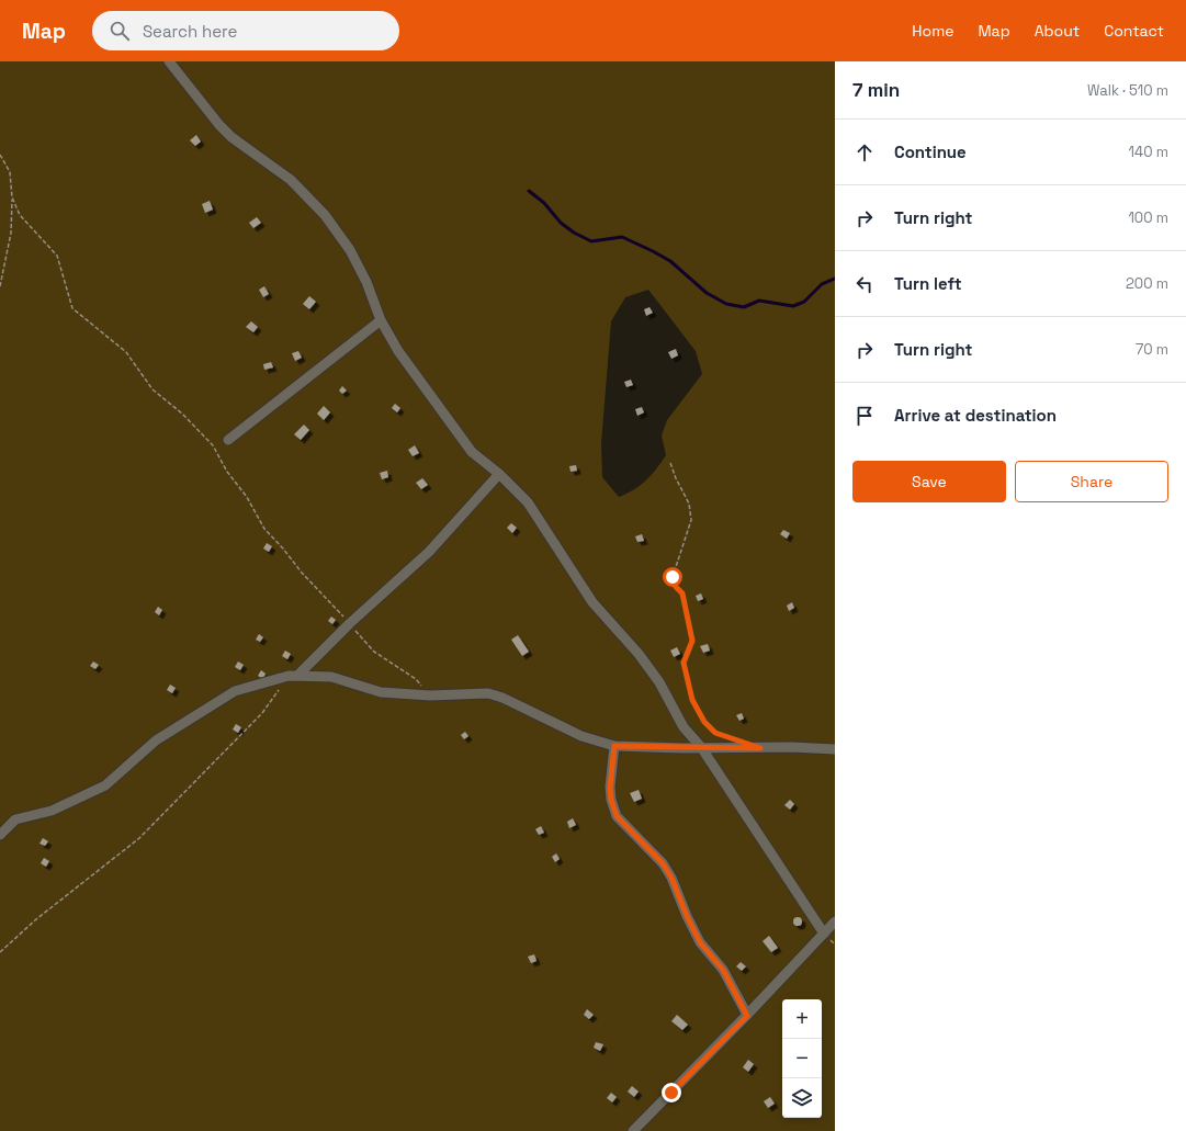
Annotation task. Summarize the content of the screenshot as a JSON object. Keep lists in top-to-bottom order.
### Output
{
  "page": {
    "header": "Map",
    "search": "Search here",
    "nav": [
      "Home",
      "Map",
      "About",
      "Contact"
    ],
    "heading": ["7 min", "Walk · 510 m"],
    "list": [
      ["Continue", "140 m"],
      ["Turn right", "100 m"],
      ["Turn left", "200 m"],
      ["Turn right", "70 m"],
      "Arrive at destination"
    ],
    "buttons": ["Save", "Share"],
    "map_buttons": ["+", "−"]
  }
}
